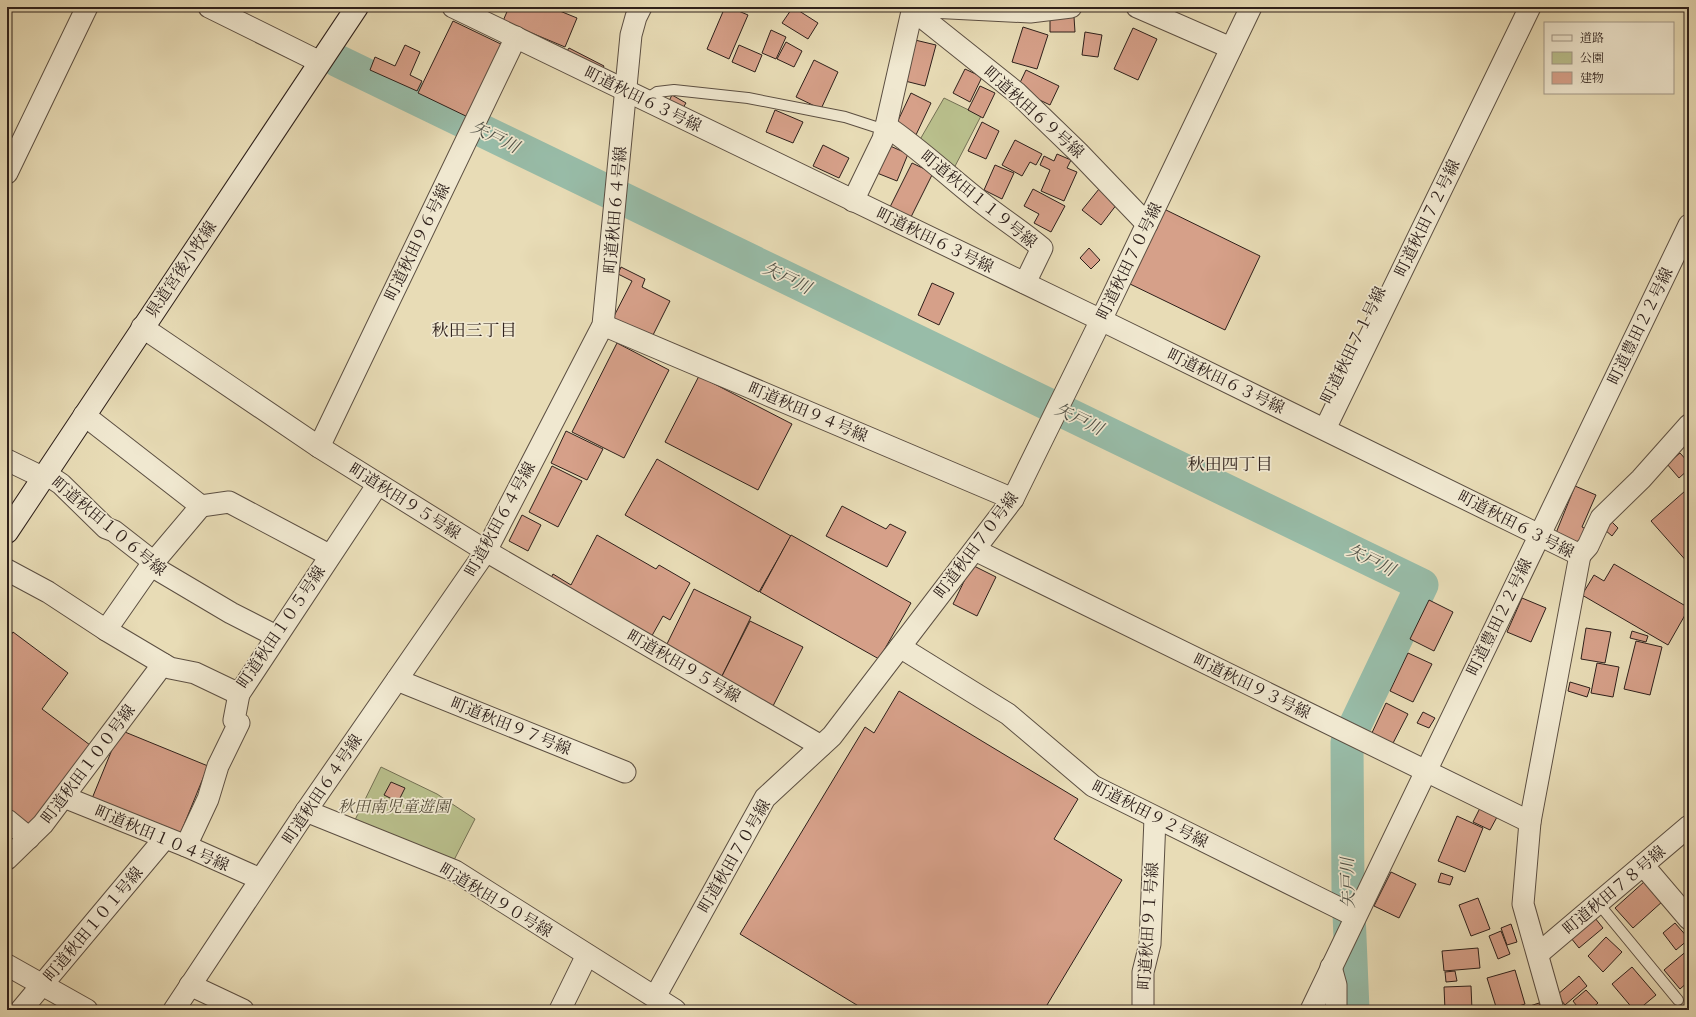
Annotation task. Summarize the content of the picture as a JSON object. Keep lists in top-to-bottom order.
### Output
{
  "streets": {
    "main road": ["県道宮後小牧線"],
    "street": [
      "町道秋田６３号線",
      "町道秋田６９号線",
      "町道秋田１１９号線",
      "町道秋田６４号線",
      "町道秋田７２号線",
      "町道秋田９６号線",
      "町道秋田７０号線",
      "町道豊田２２号線",
      "町道秋田７１号線",
      "町道秋田９４号線",
      "町道秋田９５号線",
      "町道秋田１０６号線",
      "町道秋田１０５号線",
      "町道秋田９３号線",
      "町道秋田９７号線",
      "町道秋田１００号線",
      "町道秋田９２号線",
      "町道秋田１０４号線",
      "町道秋田７８号線",
      "町道秋田９０号線",
      "町道秋田１０１号線",
      "町道秋田９１号線"
    ]
  },
  "crossings": [
    ["町道秋田６３号線", "町道秋田１１９号線"],
    ["町道秋田６３号線", "町道秋田６４号線"],
    ["町道秋田６３号線", "町道秋田７２号線"],
    ["町道秋田６３号線", "町道秋田９６号線"],
    ["町道秋田６３号線", "町道秋田７０号線"],
    ["町道秋田６３号線", "町道豊田２２号線"],
    ["町道秋田６３号線", "町道秋田７１号線"],
    ["町道秋田６３号線", "町道秋田９３号線"],
    ["町道秋田６３号線", "町道秋田７８号線"],
    ["町道秋田６９号線", "町道秋田７０号線"],
    ["町道秋田６４号線", "町道秋田９４号線"],
    ["町道秋田６４号線", "町道秋田９５号線"],
    ["町道秋田６４号線", "町道秋田９７号線"],
    ["町道秋田６４号線", "町道秋田１０４号線"],
    ["町道秋田６４号線", "町道秋田９０号線"],
    ["町道秋田７２号線", "町道秋田７１号線"],
    ["町道秋田９６号線", "町道秋田９５号線"],
    ["町道秋田７０号線", "町道秋田９４号線"],
    ["町道秋田７０号線", "町道秋田９５号線"],
    ["町道秋田７０号線", "町道秋田９３号線"],
    ["町道秋田７０号線", "町道秋田９２号線"],
    ["町道秋田７０号線", "町道秋田９０号線"],
    ["県道宮後小牧線", "町道秋田９５号線"],
    ["県道宮後小牧線", "町道秋田１０６号線"],
    ["町道豊田２２号線", "町道秋田９３号線"],
    ["町道豊田２２号線", "町道秋田９２号線"],
    ["町道秋田９５号線", "町道秋田１０５号線"],
    ["町道秋田１０６号線", "町道秋田１０５号線"],
    ["町道秋田１０５号線", "町道秋田１００号線"],
    ["町道秋田１００号線", "町道秋田１０４号線"],
    ["町道秋田９２号線", "町道秋田９１号線"],
    ["町道秋田１０４号線", "町道秋田１０１号線"]
  ],
  "districts": ["秋田三丁目", "秋田四丁目"],
  "water": ["矢戸川"],
  "parks": ["秋田南児童遊園"],
  "legend": ["道路", "公園", "建物"]
}
